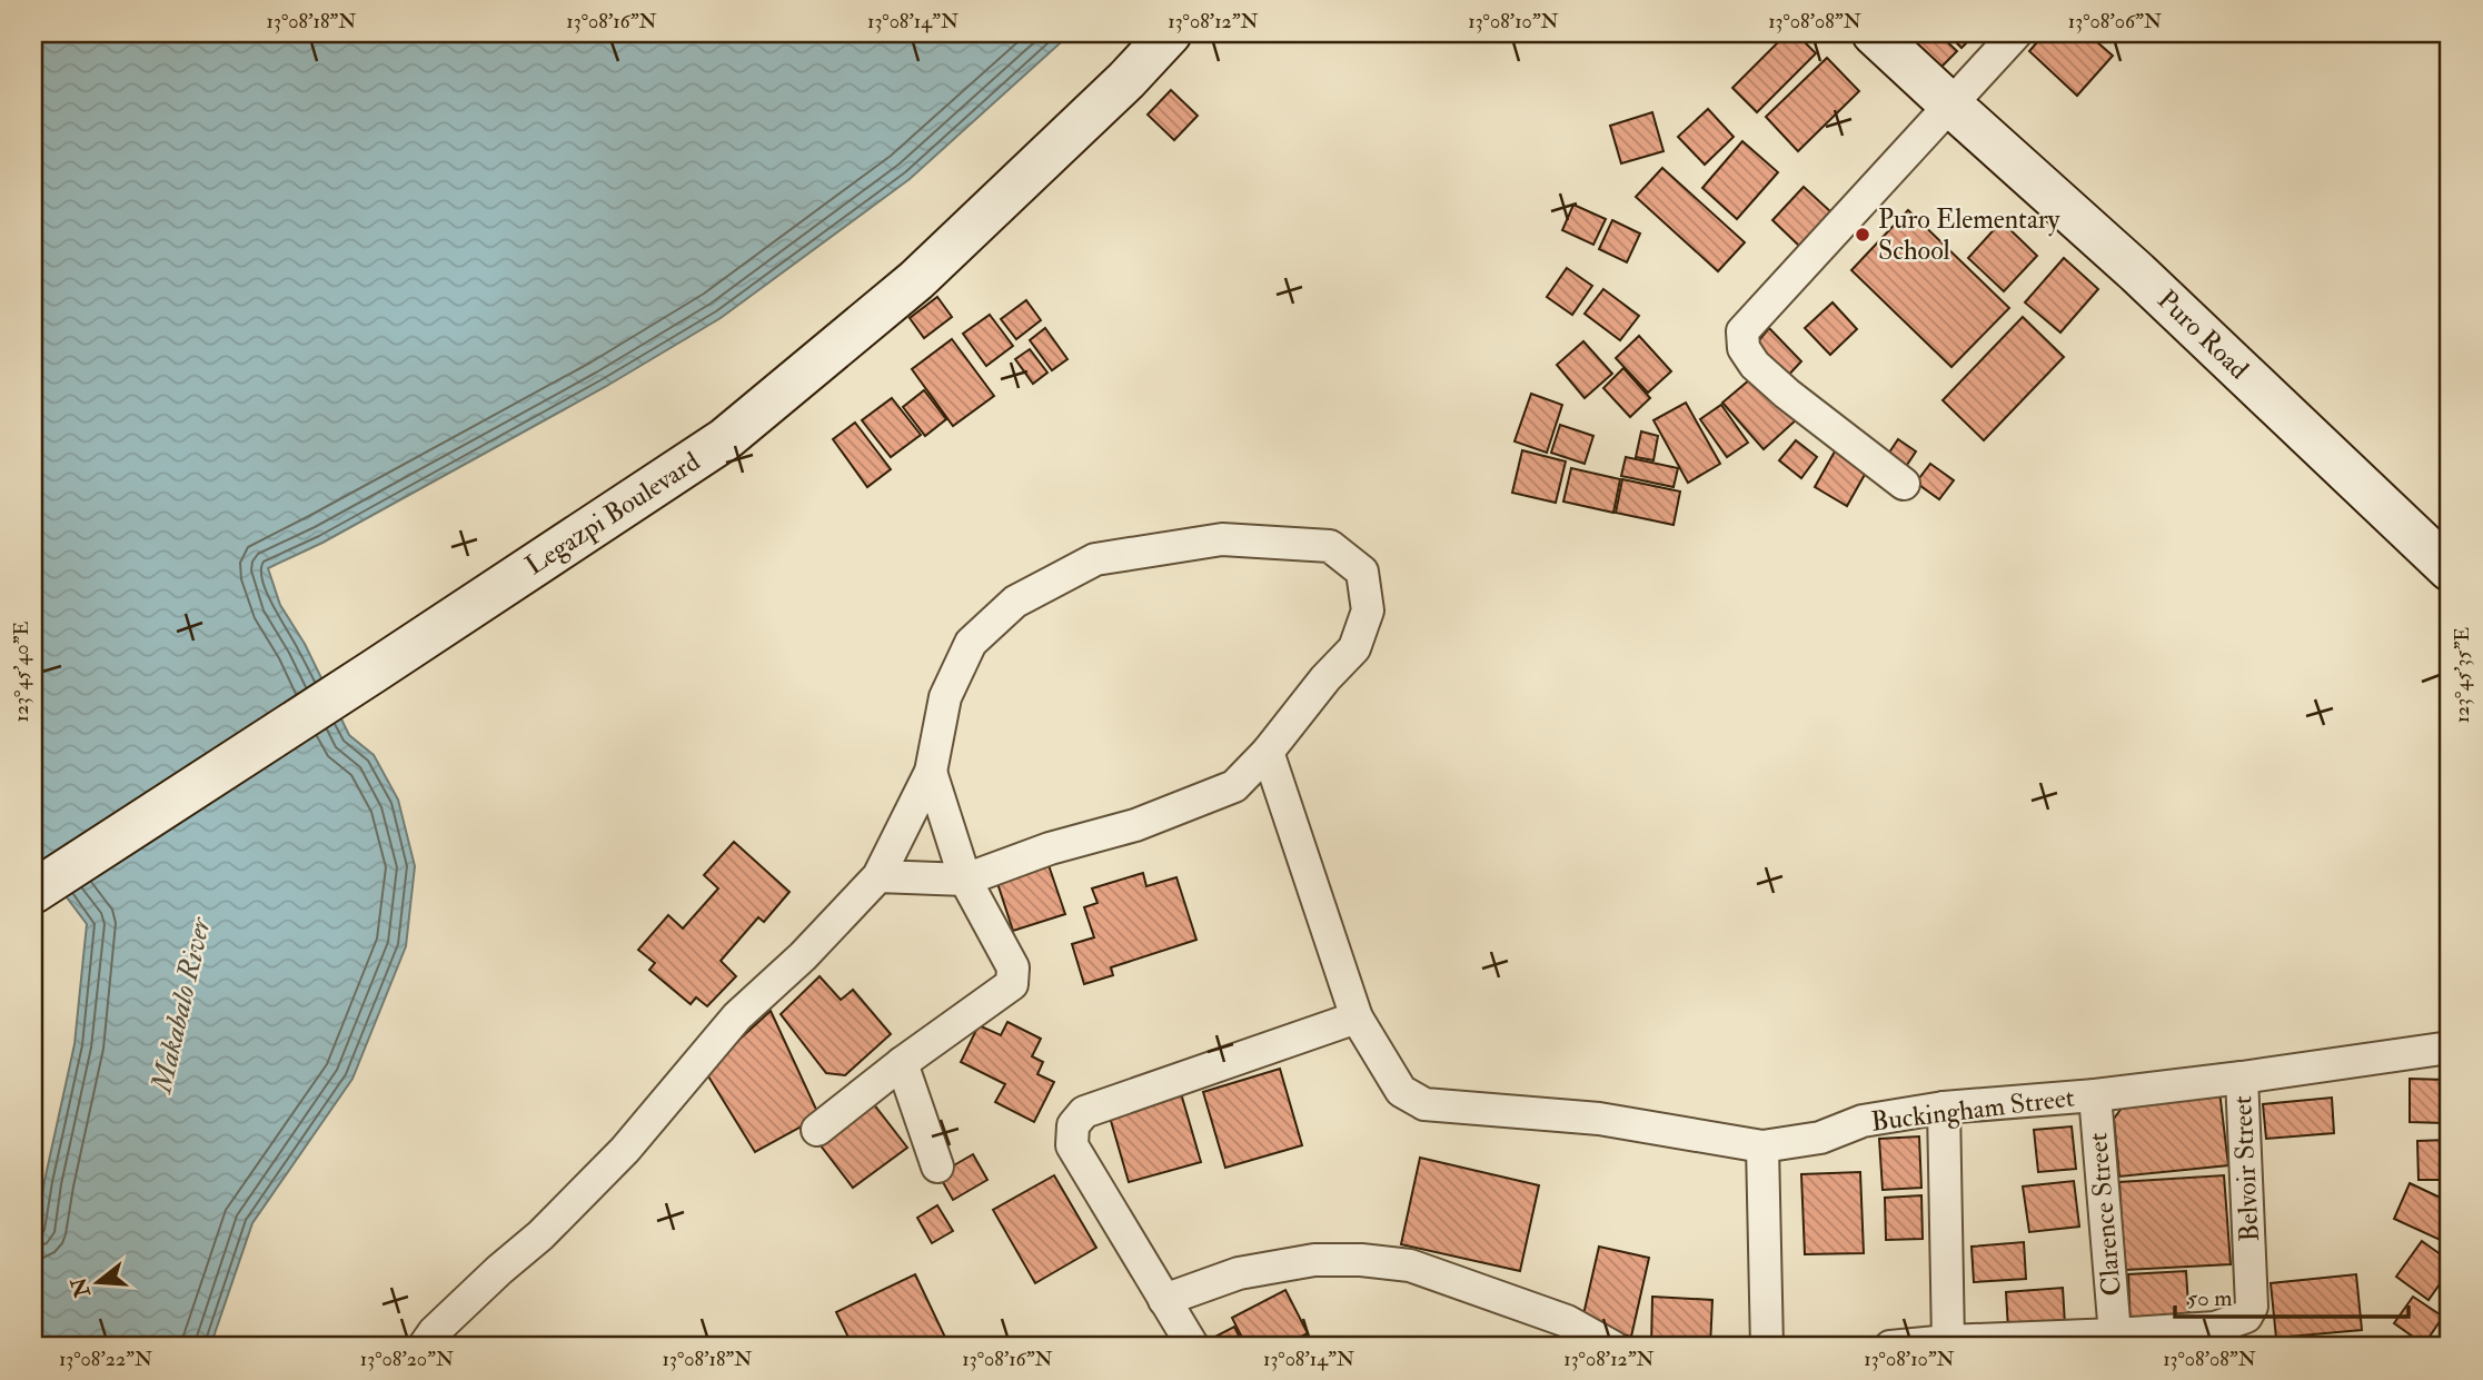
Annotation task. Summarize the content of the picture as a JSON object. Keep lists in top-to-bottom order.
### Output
{
  "streets": {
    "street": [
      "Puro Road",
      "Legazpi Boulevard",
      "Buckingham Street",
      "Belvoir Street",
      "Clarence Street"
    ]
  },
  "crossings": [
    ["Buckingham Street", "Belvoir Street"],
    ["Buckingham Street", "Clarence Street"],
    ["Belvoir Street", "Clarence Street"]
  ],
  "water": ["Makabalo River"],
  "places": ["Puro Elementary School"],
  "scale_bar": "50 m",
  "north": "left",
  "coordinates": [
    "13°08'18\"N",
    "13°08'16\"N",
    "13°08'14\"N",
    "13°08'12\"N",
    "13°08'10\"N",
    "13°08'08\"N",
    "13°08'06\"N",
    "123°45'40\"E",
    "123°45'35\"E",
    "13°08'22\"N",
    "13°08'20\"N"
  ]
}
